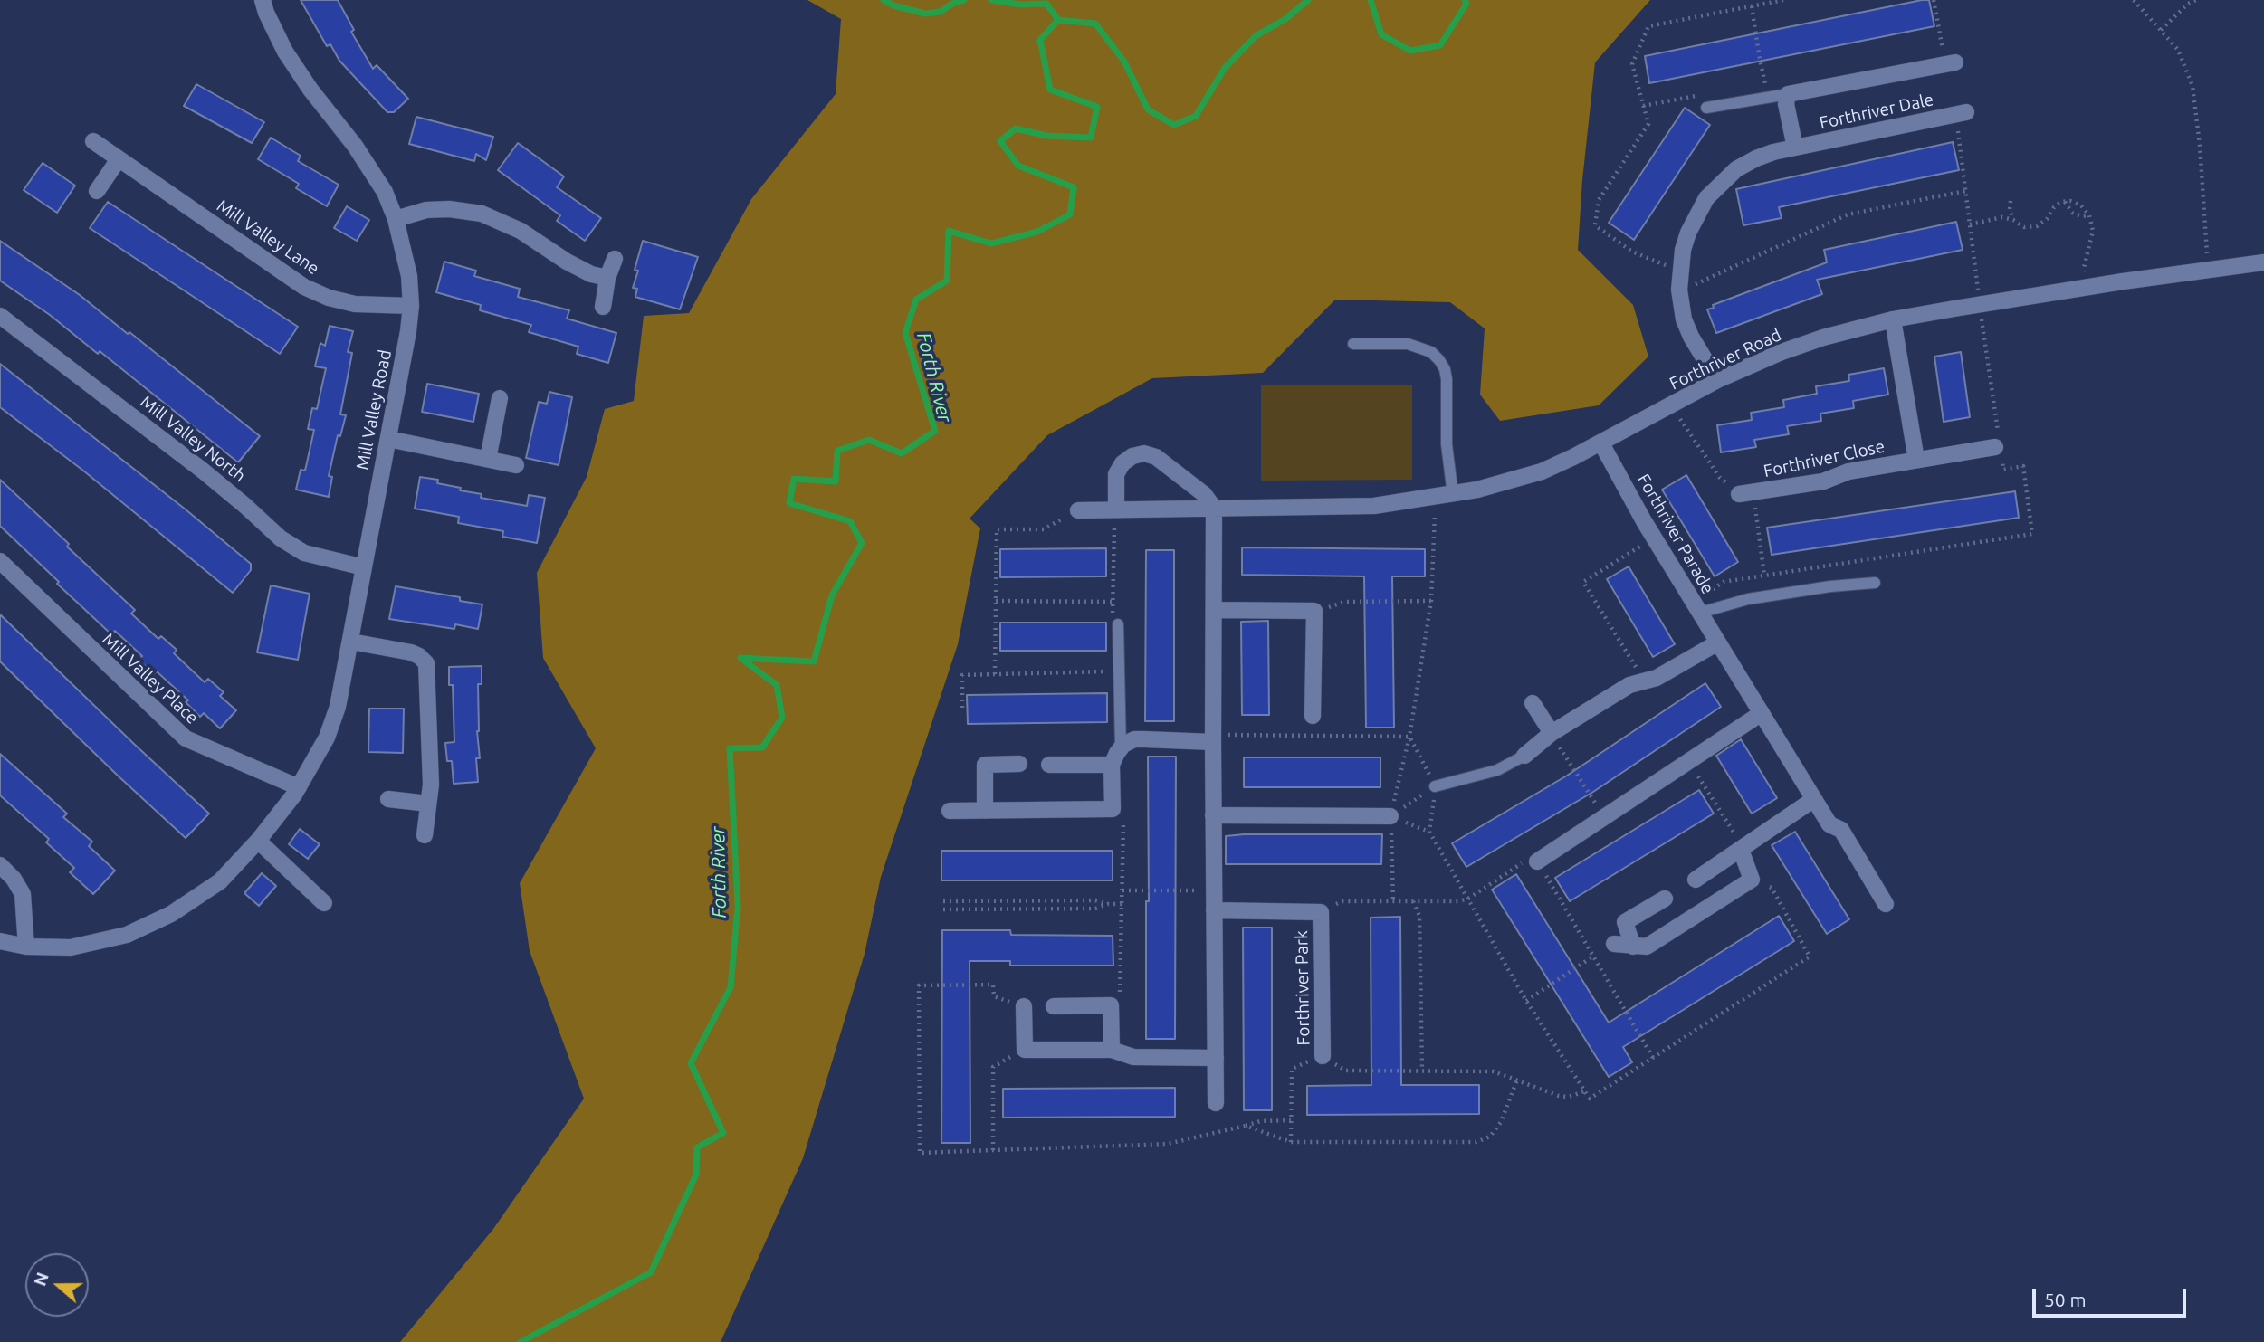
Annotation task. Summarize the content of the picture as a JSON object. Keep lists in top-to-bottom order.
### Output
{
  "streets": {
    "street": [
      "Forthriver Dale",
      "Mill Valley Lane",
      "Forthriver Road",
      "Mill Valley Road",
      "Mill Valley North",
      "Forthriver Close",
      "Forthriver Parade",
      "Mill Valley Place",
      "Forthriver Park"
    ]
  },
  "crossings": [
    ["Forthriver Dale", "Forthriver Road"],
    ["Mill Valley Lane", "Mill Valley Road"],
    ["Forthriver Road", "Forthriver Parade"],
    ["Mill Valley Road", "Mill Valley North"],
    ["Mill Valley Road", "Mill Valley Place"]
  ],
  "water": ["Forth River"],
  "scale_bar": "50 m",
  "north": "left"
}
